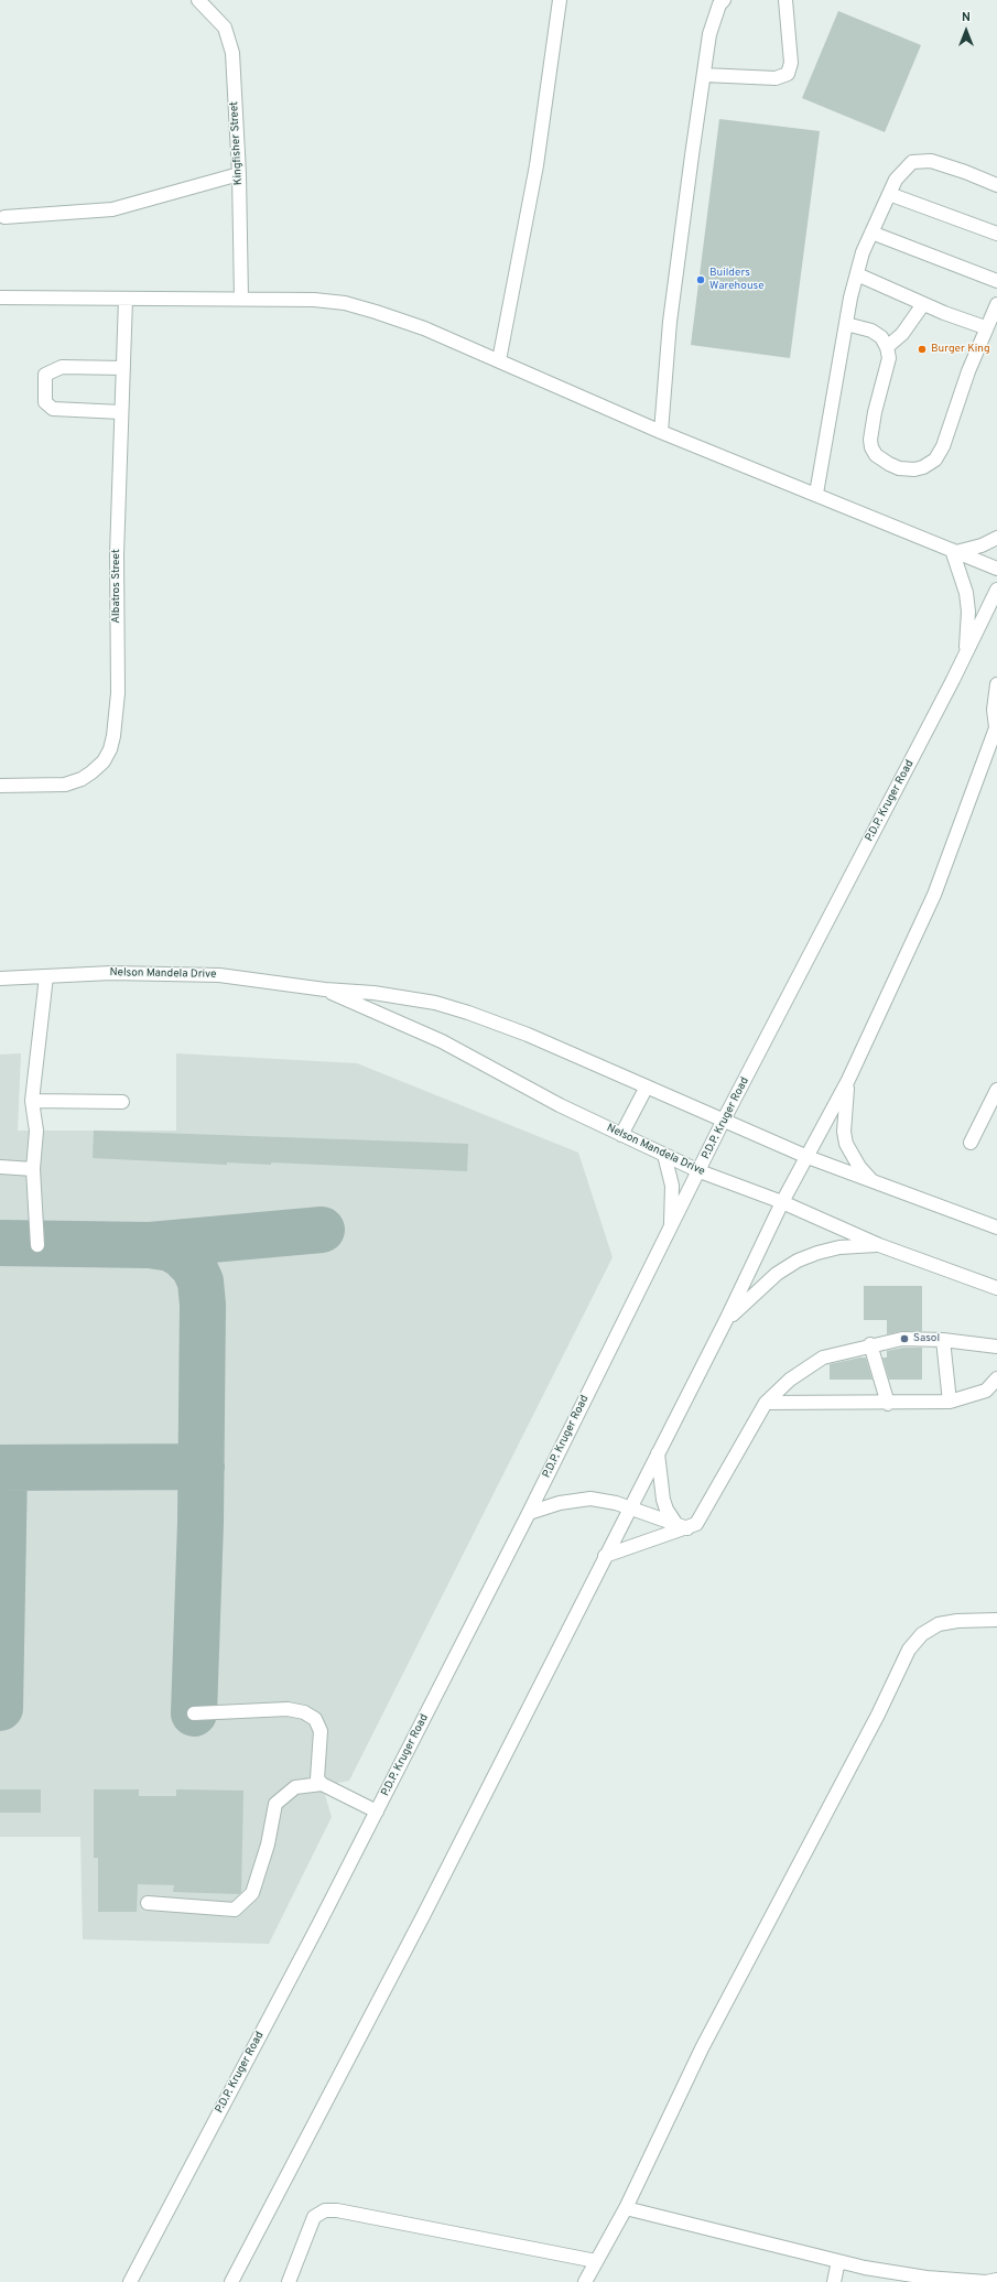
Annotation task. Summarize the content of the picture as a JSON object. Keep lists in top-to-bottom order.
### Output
{
  "streets": {
    "street": [
      "Kingfisher Street",
      "Albatros Street",
      "P.D.P. Kruger Road",
      "Nelson Mandela Drive"
    ]
  },
  "crossings": [
    ["P.D.P. Kruger Road", "Nelson Mandela Drive"]
  ],
  "places": ["Builders Warehouse", "Burger King", "Sasol"],
  "north": "top"
}
